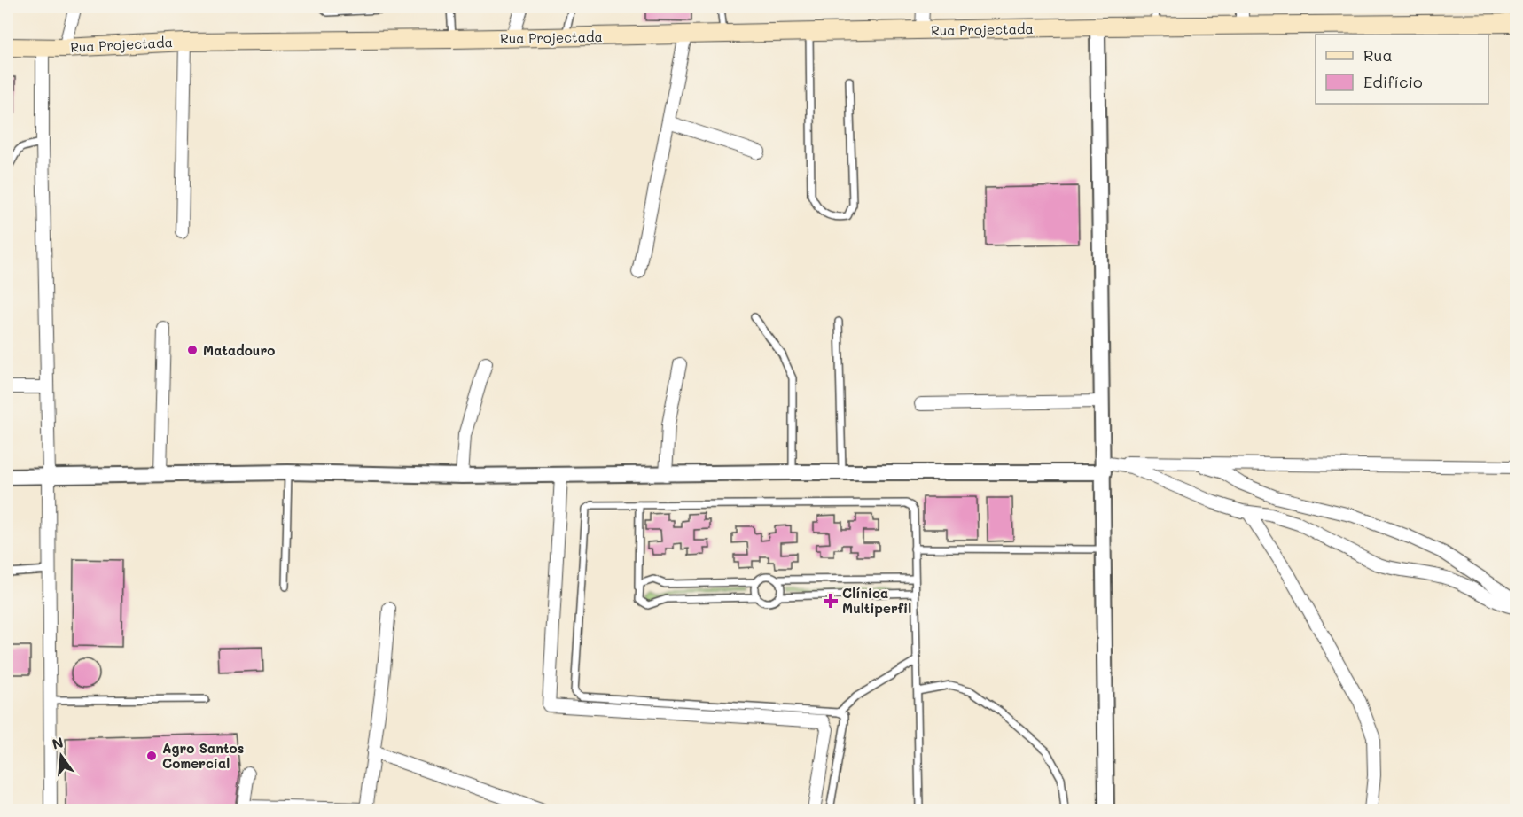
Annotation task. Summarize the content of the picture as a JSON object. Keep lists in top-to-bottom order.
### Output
{
  "streets": {
    "main road": ["Rua Projectada"]
  },
  "places": {
    "other": ["Matadouro", "Agro Santos Comercial"],
    "health": ["Clínica Multiperfil"]
  },
  "legend": ["Rua", "Edifício"],
  "north": "top"
}
